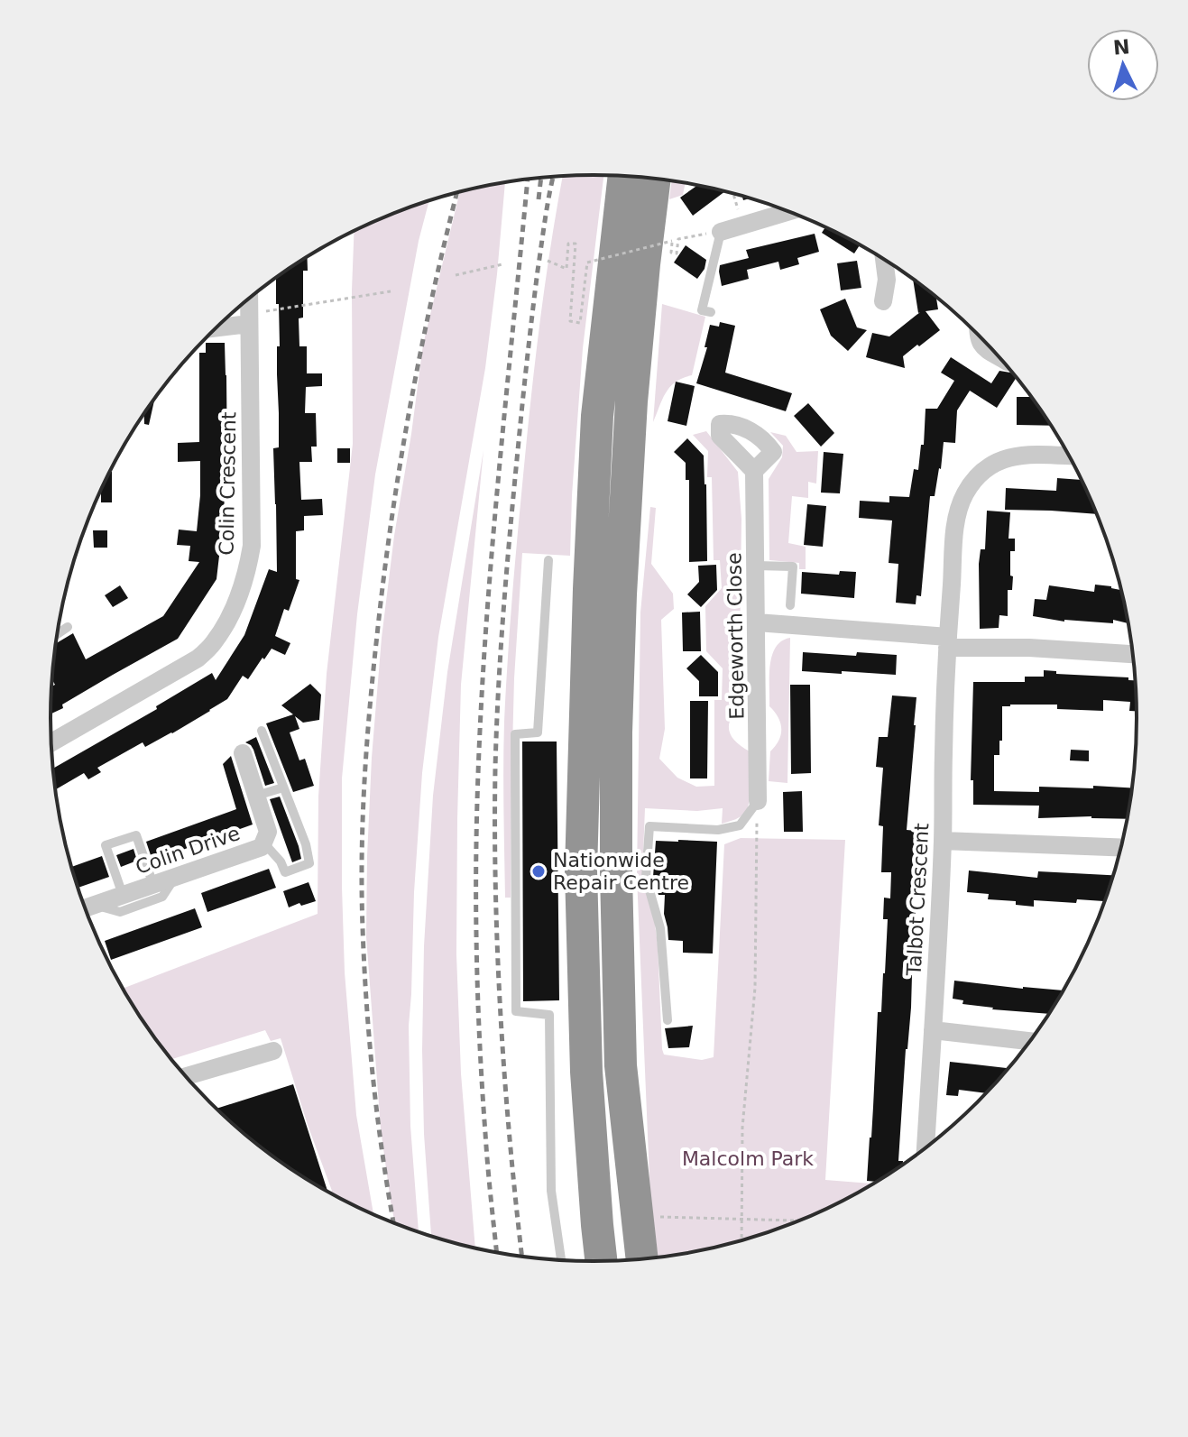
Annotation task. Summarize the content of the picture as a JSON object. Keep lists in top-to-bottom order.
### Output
{
  "streets": {
    "street": [
      "Colin Crescent",
      "Edgeworth Close",
      "Colin Drive",
      "Talbot Crescent"
    ]
  },
  "parks": ["Malcolm Park"],
  "places": ["Nationwide Repair Centre"],
  "north": "top"
}
